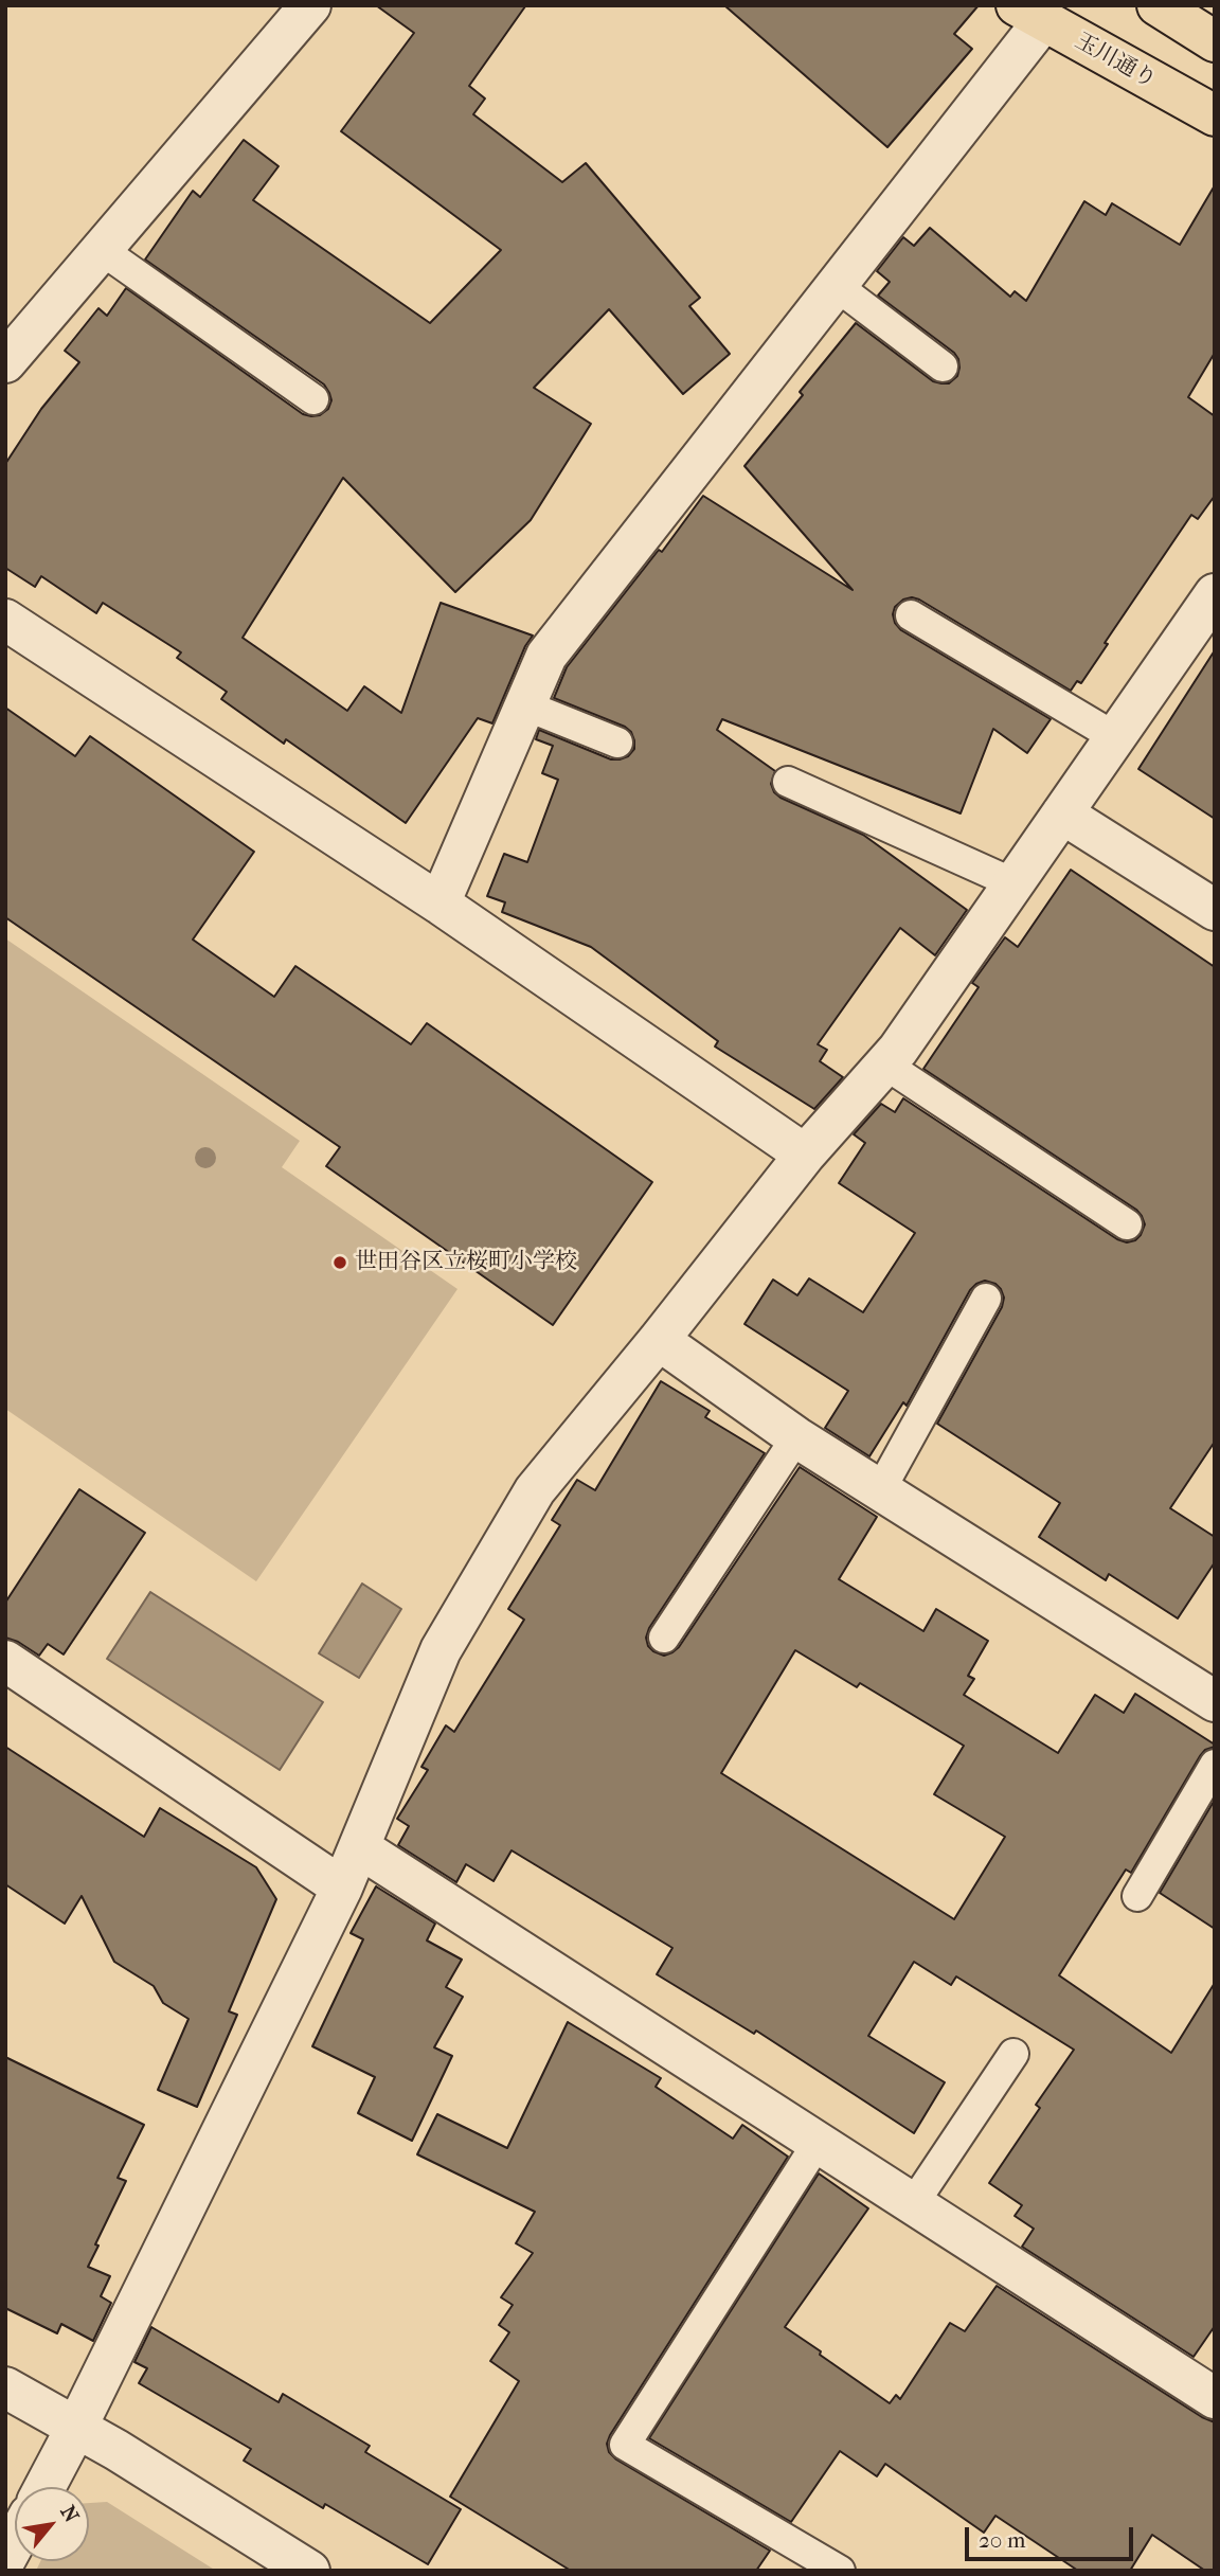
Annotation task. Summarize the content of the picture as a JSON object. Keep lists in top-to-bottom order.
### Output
{
  "streets": {
    "highway": ["玉川通り"]
  },
  "places": ["世田谷区立桜町小学校"],
  "scale_bar": "20 m",
  "north": "top right"
}
